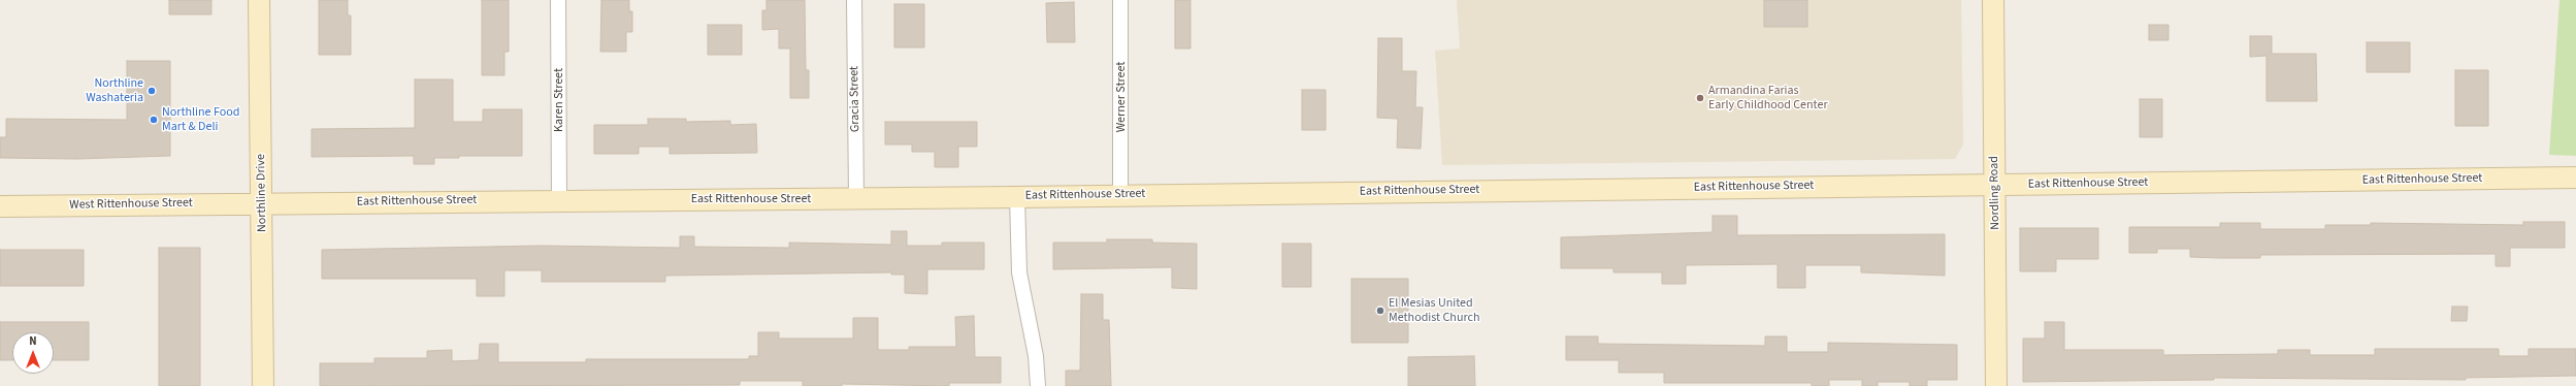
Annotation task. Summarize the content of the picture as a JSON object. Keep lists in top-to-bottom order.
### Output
{
  "streets": {
    "street": [
      "Werner Street",
      "Gracia Street",
      "Karen Street",
      "East Rittenhouse Street",
      "Northline Drive",
      "Nordling Road",
      "West Rittenhouse Street"
    ]
  },
  "crossings": [
    ["Werner Street", "East Rittenhouse Street"],
    ["Gracia Street", "East Rittenhouse Street"],
    ["Karen Street", "East Rittenhouse Street"],
    ["East Rittenhouse Street", "Northline Drive"],
    ["East Rittenhouse Street", "Nordling Road"],
    ["East Rittenhouse Street", "West Rittenhouse Street"],
    ["Northline Drive", "West Rittenhouse Street"]
  ],
  "places": [
    "Northline Washateria",
    "Armandina Farias Early Childhood Center",
    "Northline Food Mart & Deli",
    "El Mesias United Methodist Church"
  ],
  "north": "top"
}
